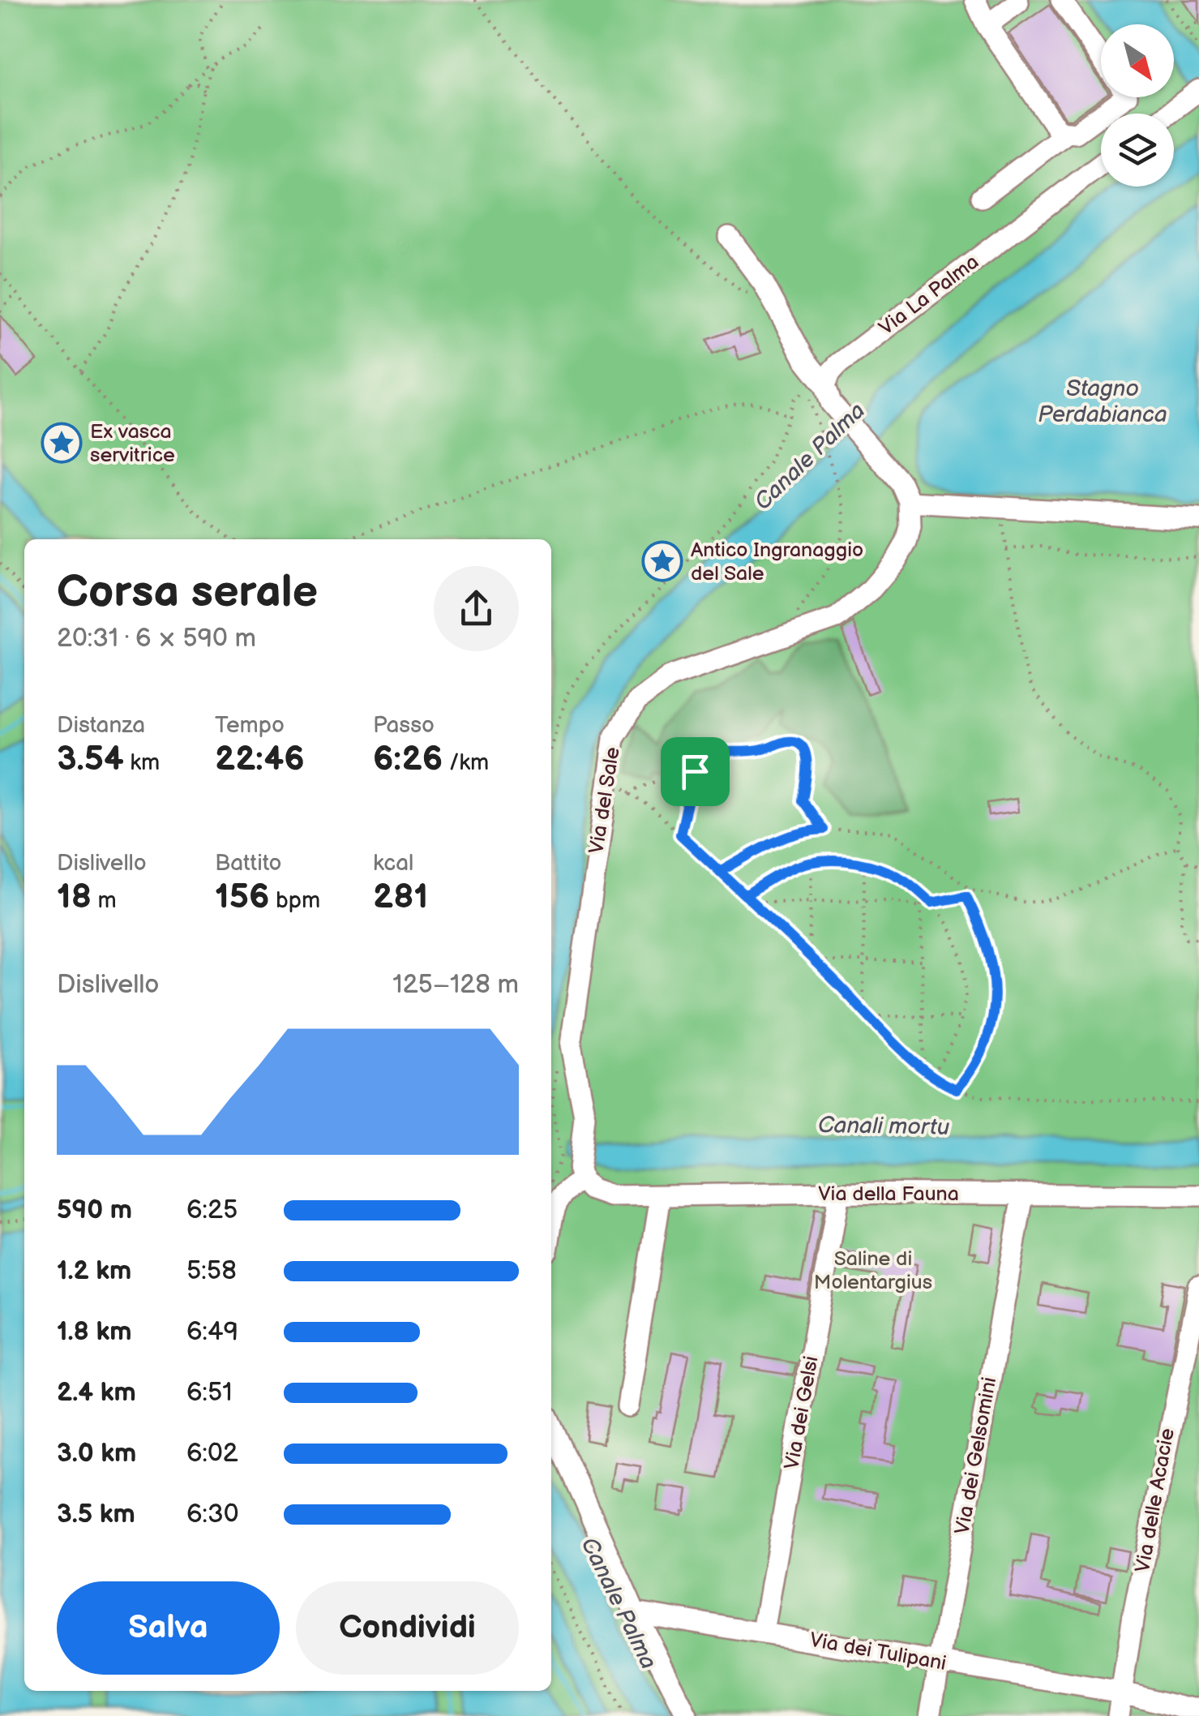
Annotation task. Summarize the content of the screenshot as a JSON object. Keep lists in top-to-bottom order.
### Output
{
  "streets": {
    "street": [
      "Via La Palma",
      "Via del Sale",
      "Via della Fauna",
      "Via dei Gelsi",
      "Via dei Gelsomini",
      "Via delle Acacie",
      "Via dei Tulipani"
    ]
  },
  "crossings": [
    ["Via del Sale", "Via della Fauna"],
    ["Via della Fauna", "Via dei Gelsi"],
    ["Via della Fauna", "Via dei Gelsomini"],
    ["Via dei Gelsi", "Via dei Tulipani"],
    ["Via dei Gelsomini", "Via dei Tulipani"],
    ["Via delle Acacie", "Via dei Tulipani"]
  ],
  "water": ["Stagno Perdabianca", "Canale Palma", "Canali mortu"],
  "parks": ["Saline di Molentargius"],
  "places": {
    "place": ["Ex vasca servitrice", "Antico Ingranaggio del Sale"]
  },
  "north": "bottom right",
  "page": {
    "heading": ["Corsa serale", "20:31 · 6 × 590 m"],
    "stats": [
      ["Distanza", "3.54 km"],
      ["Tempo", "22:46"],
      ["Passo", "6:26 /km"],
      ["Dislivello", "18 m"],
      ["Battito", "156 bpm"],
      ["kcal", "281"]
    ],
    "chart": ["Dislivello", "125–128 m"],
    "list": [
      {
        "name": "590 m",
        "note": "6:25"
      },
      {
        "name": "1.2 km",
        "note": "5:58"
      },
      {
        "name": "1.8 km",
        "note": "6:49"
      },
      {
        "name": "2.4 km",
        "note": "6:51"
      },
      {
        "name": "3.0 km",
        "note": "6:02"
      },
      {
        "name": "3.5 km",
        "note": "6:30"
      }
    ],
    "buttons": ["Salva", "Condividi"]
  }
}
